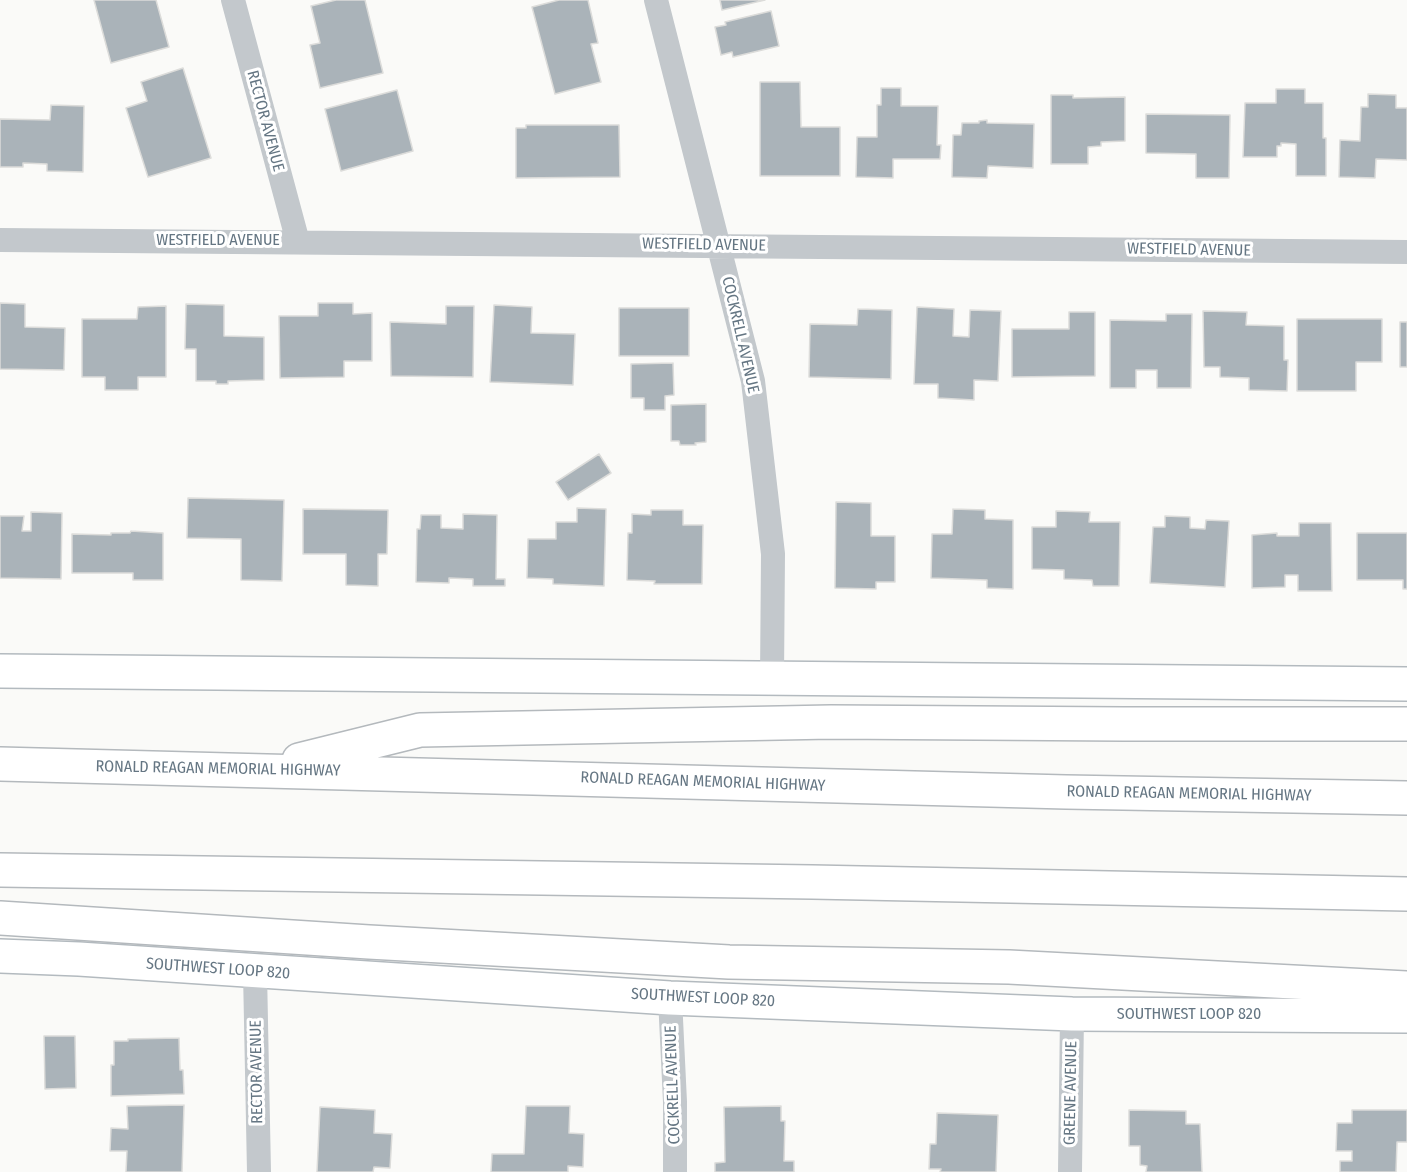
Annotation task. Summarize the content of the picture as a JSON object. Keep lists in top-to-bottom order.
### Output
{
  "streets": {
    "main road": ["RONALD REAGAN MEMORIAL HIGHWAY", "SOUTHWEST LOOP 820"],
    "street": [
      "RECTOR AVENUE",
      "WESTFIELD AVENUE",
      "COCKRELL AVENUE",
      "GREENE AVENUE"
    ]
  },
  "crossings": [
    ["RECTOR AVENUE", "WESTFIELD AVENUE"],
    ["RECTOR AVENUE", "SOUTHWEST LOOP 820"],
    ["WESTFIELD AVENUE", "COCKRELL AVENUE"],
    ["COCKRELL AVENUE", "SOUTHWEST LOOP 820"],
    ["SOUTHWEST LOOP 820", "GREENE AVENUE"]
  ]
}
